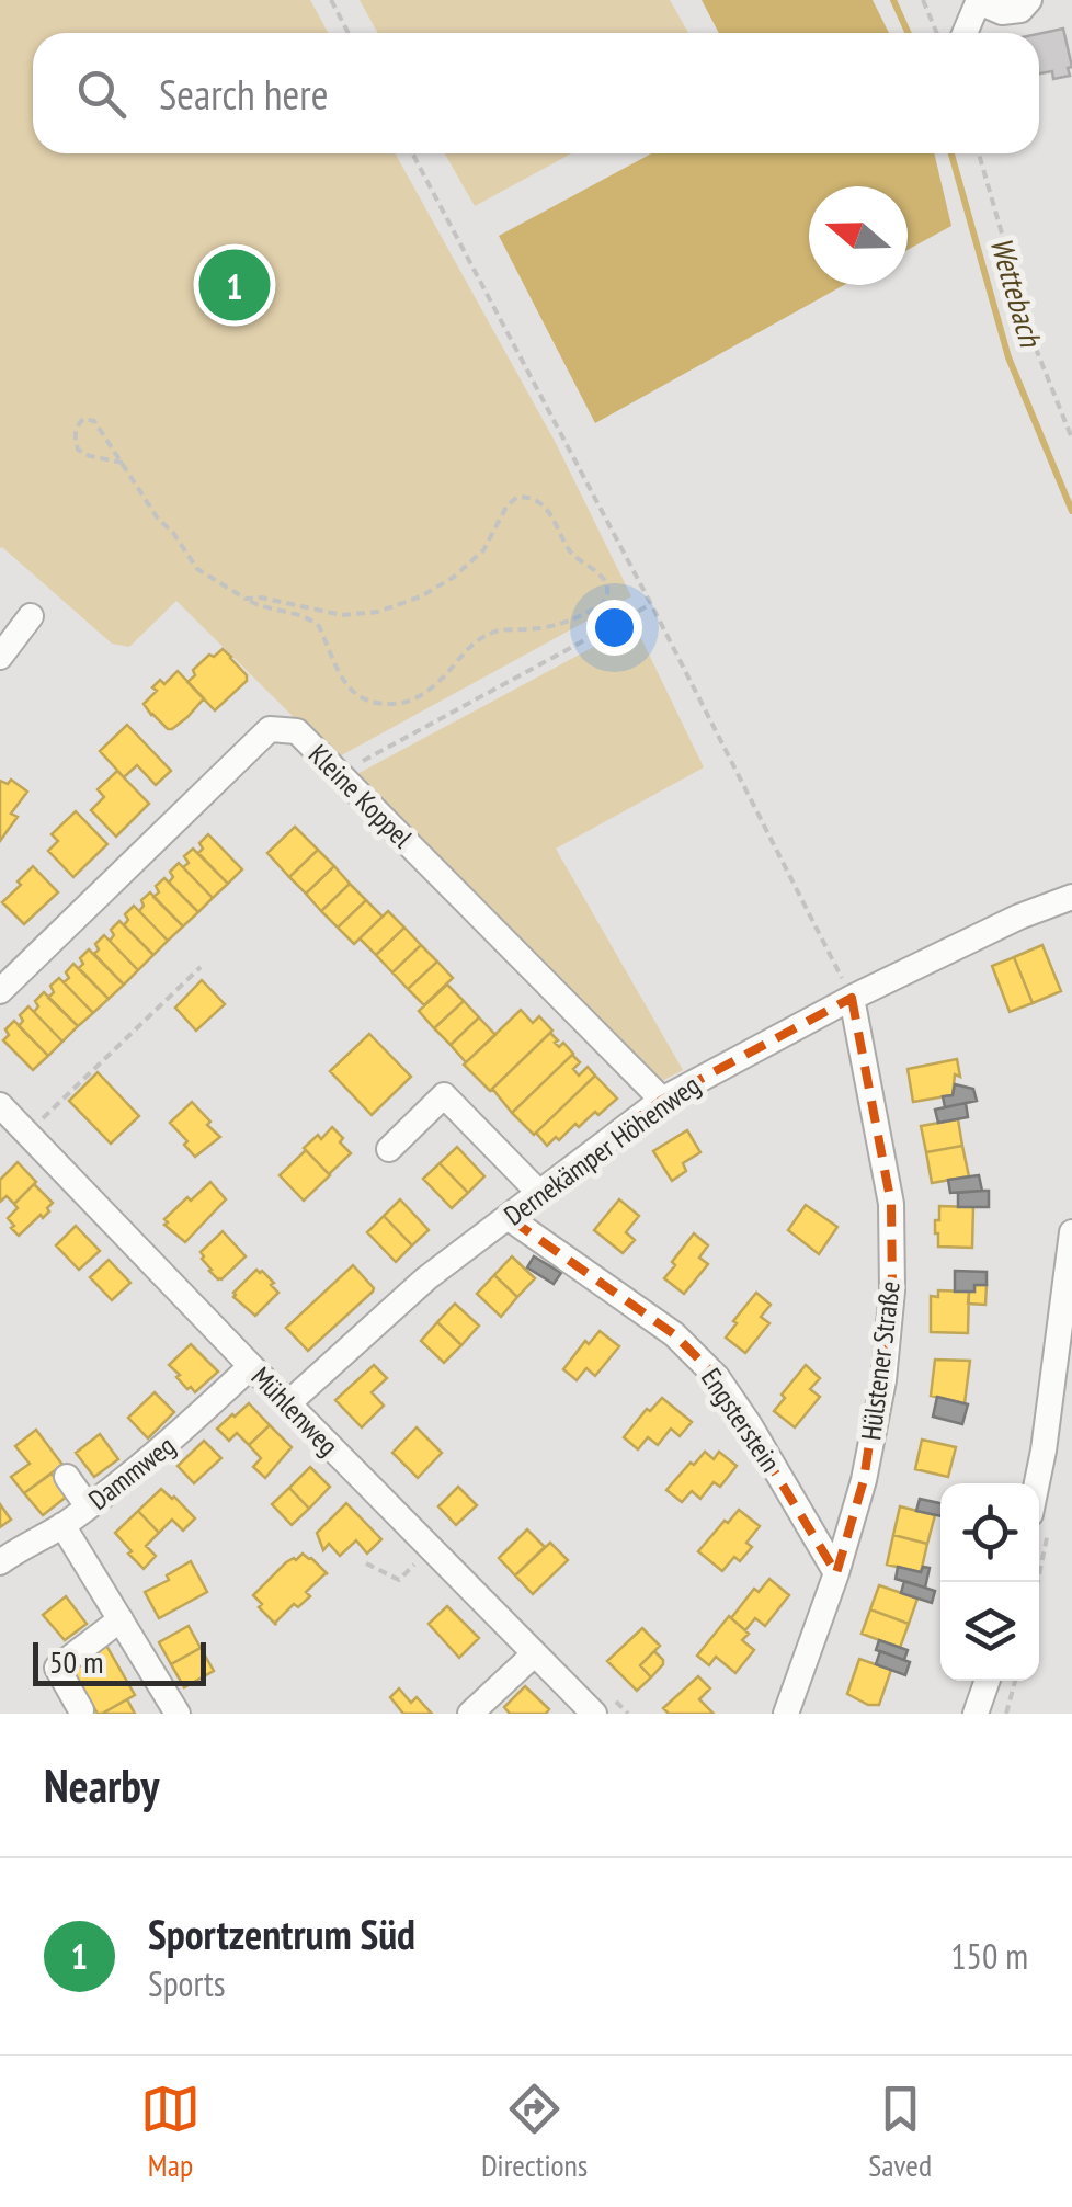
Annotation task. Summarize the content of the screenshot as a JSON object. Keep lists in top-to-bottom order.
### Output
{
  "streets": {
    "street": [
      "Kleine Koppel",
      "Dernekämper Höhenweg",
      "Hülstener Straße",
      "Mühlenweg",
      "Engsterstein",
      "Dammweg"
    ]
  },
  "crossings": [
    ["Kleine Koppel", "Dernekämper Höhenweg"],
    ["Dernekämper Höhenweg", "Hülstener Straße"],
    ["Dernekämper Höhenweg", "Mühlenweg"],
    ["Dernekämper Höhenweg", "Engsterstein"],
    ["Hülstener Straße", "Engsterstein"],
    ["Mühlenweg", "Dammweg"]
  ],
  "water": ["Wettebach"],
  "scale_bar": "50 m",
  "north": "left",
  "page": {
    "search": "Search here",
    "pins": "1",
    "scale": "50 m",
    "heading": "Nearby",
    "list": [
      {
        "mark": "1",
        "name": "Sportzentrum Süd",
        "note": "Sports",
        "value": "150 m"
      }
    ],
    "nav": ["Map", "Directions", "Saved"]
  }
}
